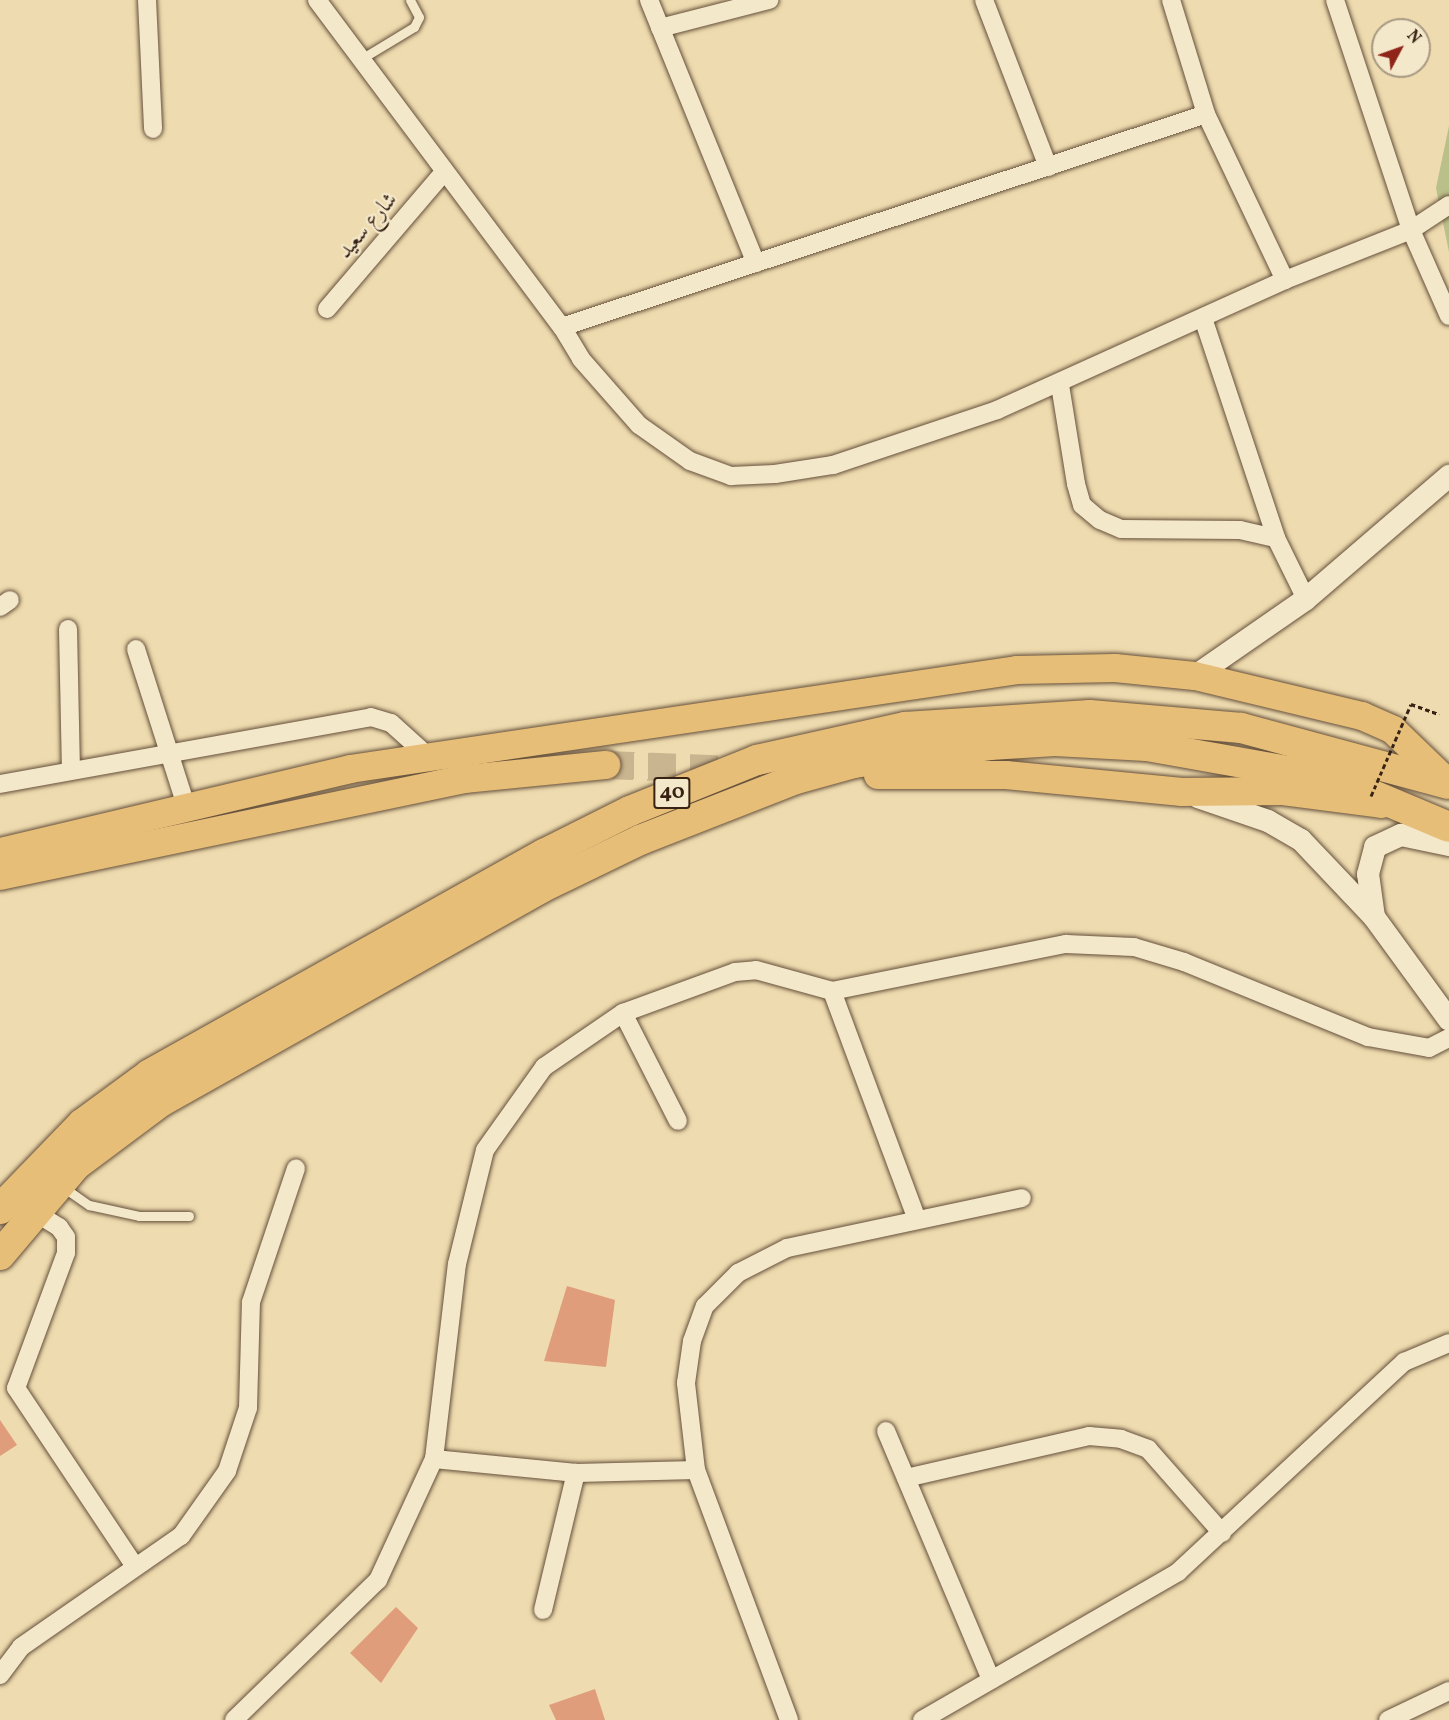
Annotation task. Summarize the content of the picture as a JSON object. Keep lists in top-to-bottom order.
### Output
{
  "streets": {
    "highway": ["40"],
    "street": ["شارع سعيد"]
  },
  "north": "top right"
}
